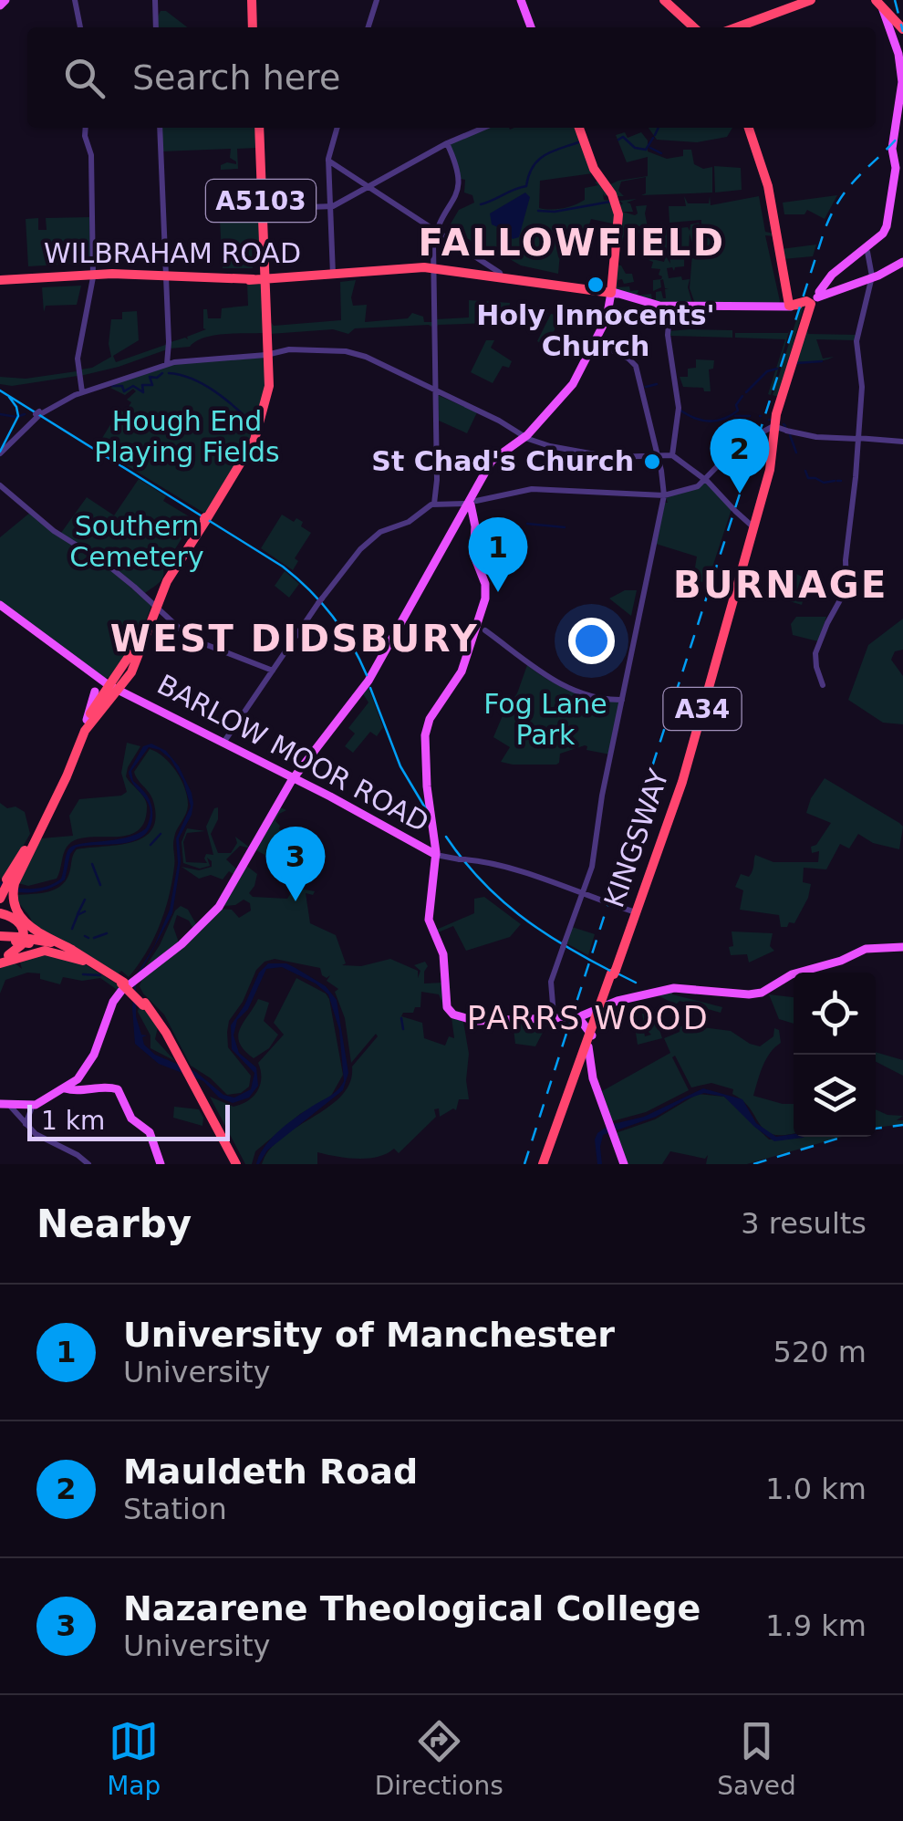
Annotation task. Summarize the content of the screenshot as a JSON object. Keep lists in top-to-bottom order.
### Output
{
  "streets": {
    "highway": [
      "A5103",
      "WILBRAHAM ROAD",
      "A34",
      "KINGSWAY"
    ],
    "main road": ["BARLOW MOOR ROAD"]
  },
  "crossings": [
    ["A5103", "WILBRAHAM ROAD"],
    ["A5103", "BARLOW MOOR ROAD"],
    ["A34", "KINGSWAY"]
  ],
  "districts": [
    "FALLOWFIELD",
    "BURNAGE",
    "WEST DIDSBURY",
    "PARRS WOOD"
  ],
  "parks": ["Hough End Playing Fields", "Southern Cemetery", "Fog Lane Park"],
  "places": ["Holy Innocents' Church", "St Chad's Church"],
  "scale_bar": "1 km",
  "page": {
    "search": "Search here",
    "pins": ["2", "1", "3"],
    "scale": "1 km",
    "heading": ["Nearby", "3 results"],
    "list": [
      {
        "mark": "1",
        "name": "University of Manchester",
        "note": "University",
        "value": "520 m"
      },
      {
        "mark": "2",
        "name": "Mauldeth Road",
        "note": "Station",
        "value": "1.0 km"
      },
      {
        "mark": "3",
        "name": "Nazarene Theological College",
        "note": "University",
        "value": "1.9 km"
      }
    ],
    "nav": ["Map", "Directions", "Saved"]
  }
}
